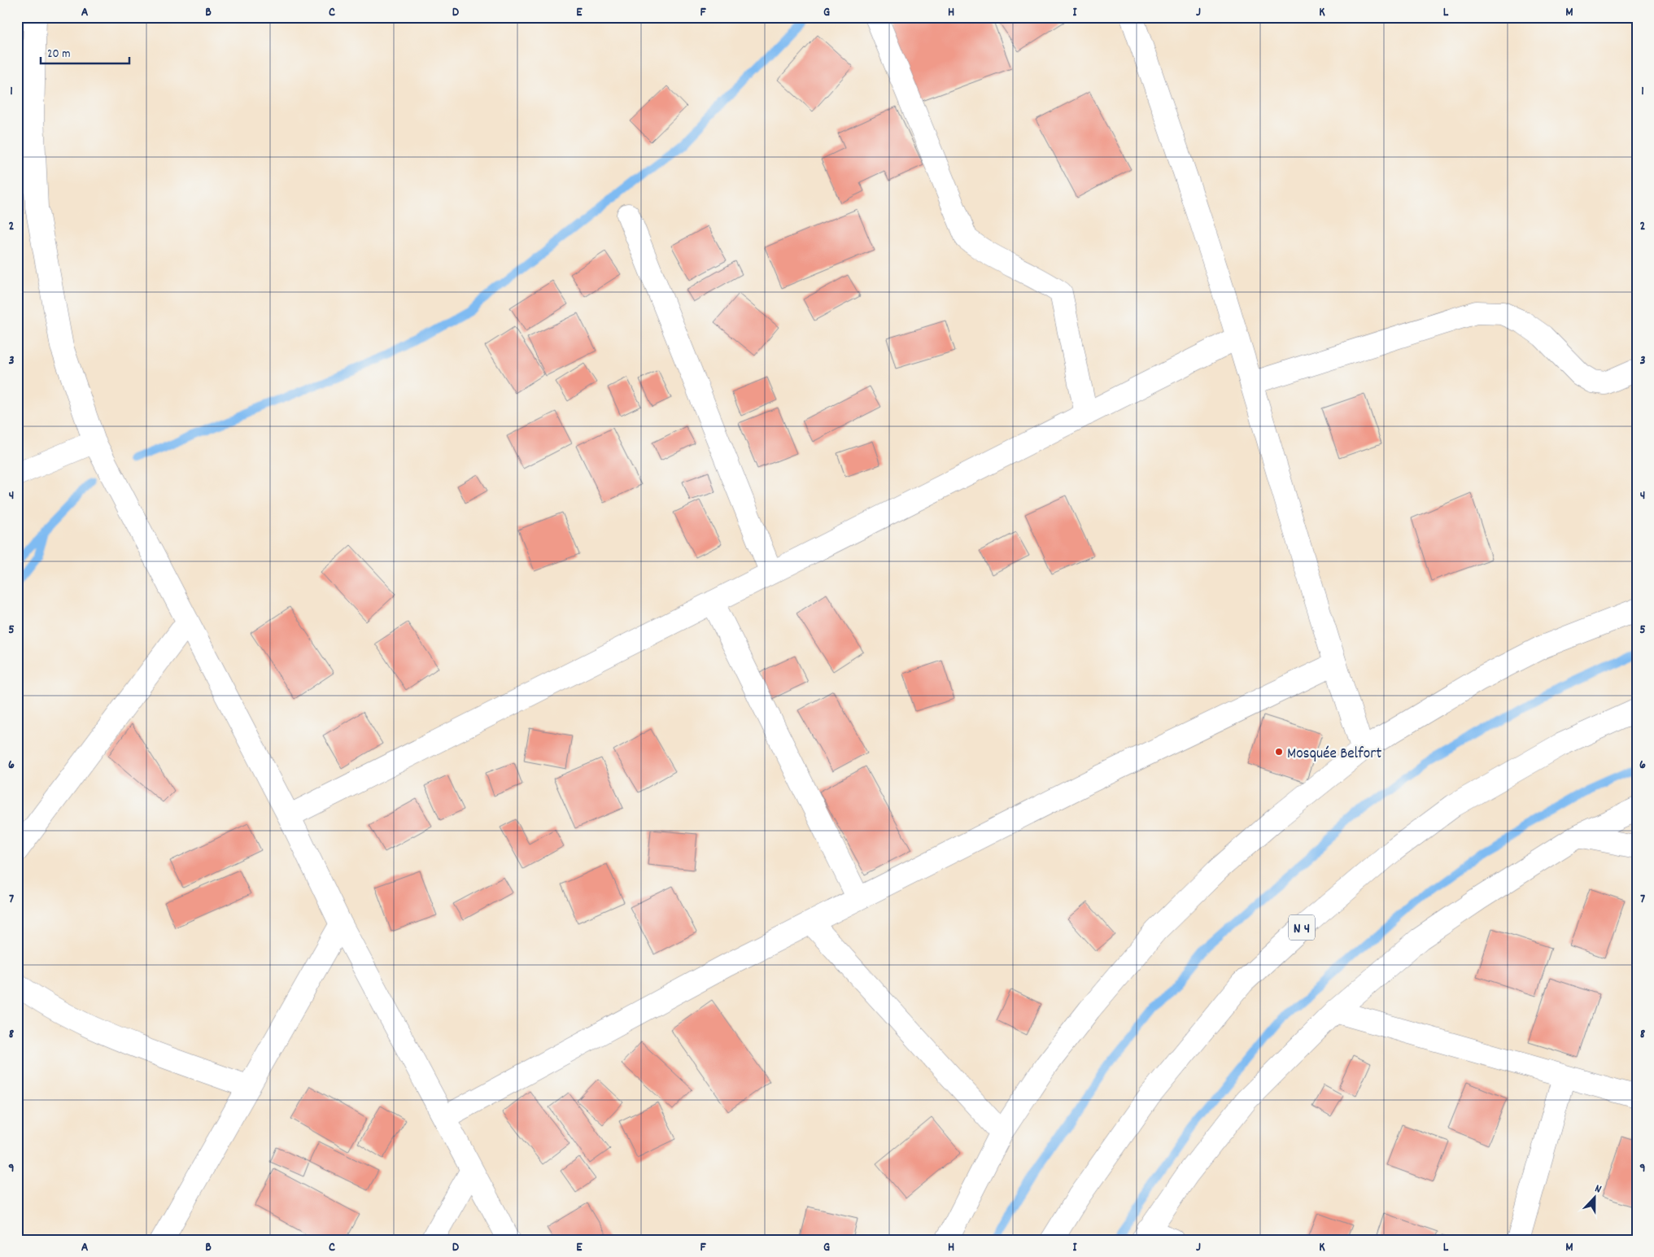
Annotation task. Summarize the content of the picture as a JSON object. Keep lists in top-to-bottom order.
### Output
{
  "streets": {
    "main road": ["N 4"]
  },
  "places": ["Mosquée Belfort"],
  "scale_bar": "20 m",
  "north": "top",
  "grid": {
    "columns": [
      "A",
      "B",
      "C",
      "D",
      "E",
      "F",
      "G",
      "H",
      "I",
      "J",
      "K",
      "L",
      "M"
    ],
    "rows": [
      "1",
      "2",
      "3",
      "4",
      "5",
      "6",
      "7",
      "8",
      "9"
    ]
  }
}
